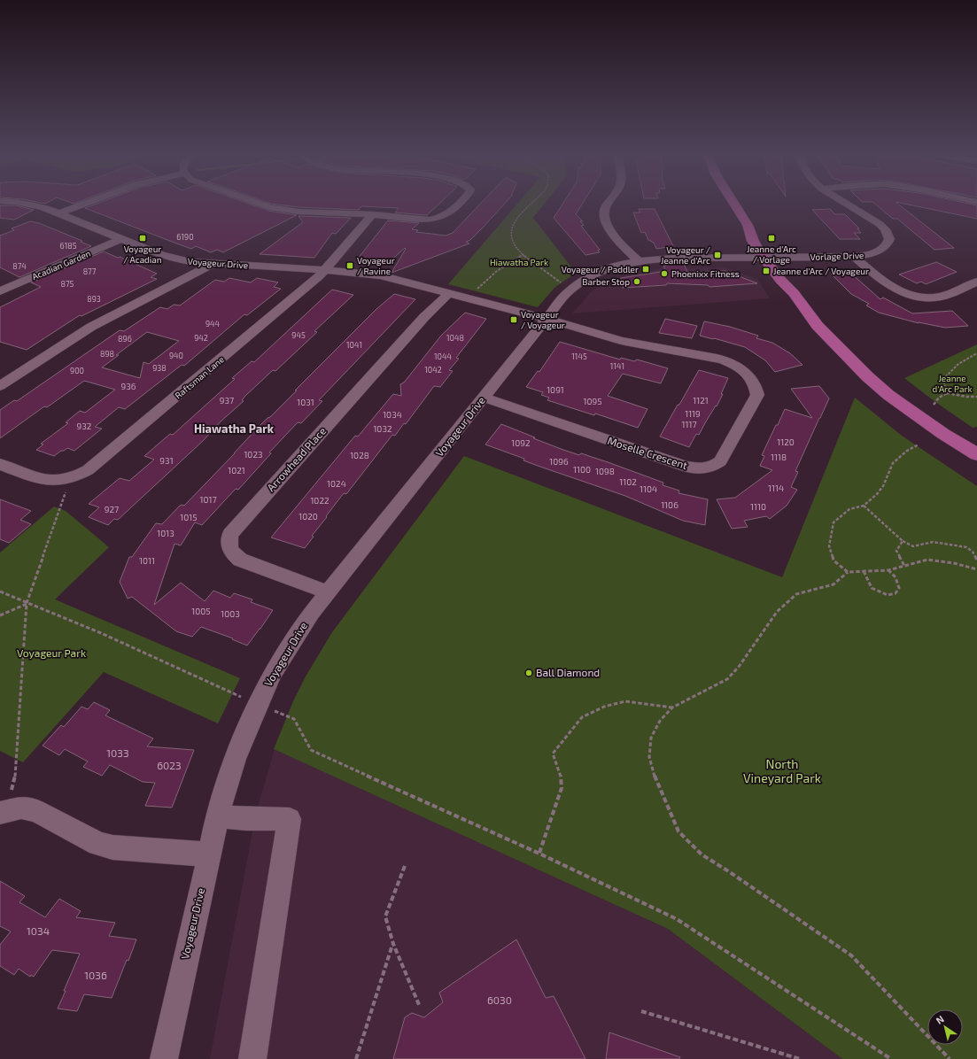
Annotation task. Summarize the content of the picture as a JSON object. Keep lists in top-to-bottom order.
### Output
{
  "streets": {
    "street": [
      "Vorlage Drive",
      "Voyageur Drive",
      "Acadian Garden",
      "Raftsman Lane",
      "Moselle Crescent",
      "Arrowhead Place"
    ]
  },
  "crossings": [
    ["Vorlage Drive", "Voyageur Drive"],
    ["Voyageur Drive", "Acadian Garden"],
    ["Voyageur Drive", "Raftsman Lane"],
    ["Voyageur Drive", "Moselle Crescent"],
    ["Voyageur Drive", "Arrowhead Place"]
  ],
  "districts": ["Hiawatha Park"],
  "parks": [
    "Hiawatha Park",
    "Jeanne d'Arc Park",
    "Voyageur Park",
    "North Vineyard Park"
  ],
  "places": {
    "transit": [
      "Voyageur / Acadian",
      "Jeanne d'Arc / Vorlage",
      "Voyageur / Jeanne d'Arc",
      "Voyageur / Ravine",
      "Voyageur / Paddler",
      "Jeanne d'Arc / Voyageur",
      "Voyageur / Voyageur"
    ],
    "other": ["Phoenixx Fitness", "Barber Stop", "Ball Diamond"]
  },
  "house_numbers": [
    "6190",
    "6185",
    "874",
    "877",
    "875",
    "893",
    "944",
    "945",
    "942",
    "1048",
    "896",
    "1041",
    "898",
    "940",
    "1044",
    "1145",
    "1141",
    "938",
    "1042",
    "900",
    "936",
    "1091",
    "937",
    "1121",
    "1095",
    "1031",
    "1119",
    "1034",
    "1117",
    "932",
    "1032",
    "1120",
    "1092",
    "1023",
    "1028",
    "1118",
    "931",
    "1096",
    "1100",
    "1021",
    "1098",
    "1102",
    "1024",
    "1114",
    "1104",
    "1017",
    "1022",
    "1106",
    "1110",
    "927",
    "1020",
    "1015",
    "1013",
    "1011",
    "1005",
    "1003",
    "1033",
    "6023",
    "1034",
    "1036",
    "6030"
  ],
  "north": "top left"
}
